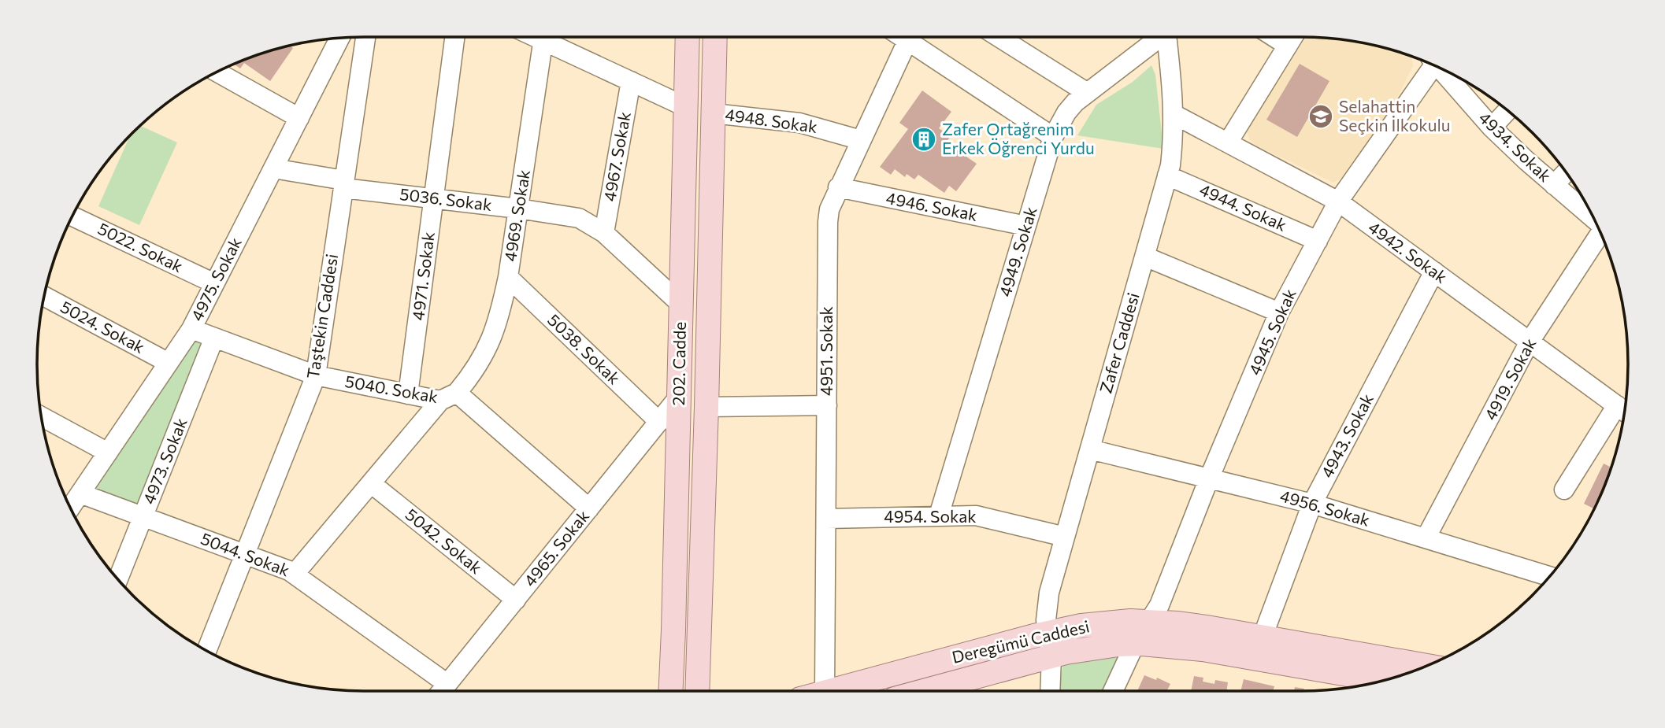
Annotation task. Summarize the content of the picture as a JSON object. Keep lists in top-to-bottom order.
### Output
{
  "streets": {
    "main road": ["202. Cadde", "Deregümü Caddesi"],
    "street": [
      "4948. Sokak",
      "4934. Sokak",
      "4967. Sokak",
      "5036. Sokak",
      "4946. Sokak",
      "4944. Sokak",
      "4969. Sokak",
      "5022. Sokak",
      "4949. Sokak",
      "4942. Sokak",
      "4971. Sokak",
      "4975. Sokak",
      "Taştekin Caddesi",
      "5024. Sokak",
      "4945. Sokak",
      "Zafer Caddesi",
      "5038. Sokak",
      "4951. Sokak",
      "4919. Sokak",
      "5040. Sokak",
      "4943. Sokak",
      "4973. Sokak",
      "4956. Sokak",
      "4954. Sokak",
      "5042. Sokak",
      "4965. Sokak",
      "5044. Sokak"
    ]
  },
  "crossings": [
    ["4948. Sokak", "4951. Sokak"],
    ["4948. Sokak", "202. Cadde"],
    ["4967. Sokak", "5036. Sokak"],
    ["5036. Sokak", "4969. Sokak"],
    ["5036. Sokak", "4971. Sokak"],
    ["5036. Sokak", "4975. Sokak"],
    ["5036. Sokak", "Taştekin Caddesi"],
    ["5036. Sokak", "202. Cadde"],
    ["4946. Sokak", "4949. Sokak"],
    ["4946. Sokak", "4951. Sokak"],
    ["4944. Sokak", "4945. Sokak"],
    ["4944. Sokak", "Zafer Caddesi"],
    ["4969. Sokak", "5038. Sokak"],
    ["4969. Sokak", "5040. Sokak"],
    ["5022. Sokak", "4975. Sokak"],
    ["4949. Sokak", "4954. Sokak"],
    ["4942. Sokak", "4945. Sokak"],
    ["4942. Sokak", "Zafer Caddesi"],
    ["4942. Sokak", "4919. Sokak"],
    ["4942. Sokak", "4943. Sokak"],
    ["4971. Sokak", "5040. Sokak"],
    ["4975. Sokak", "5024. Sokak"],
    ["4975. Sokak", "5040. Sokak"],
    ["4975. Sokak", "5044. Sokak"],
    ["Taştekin Caddesi", "5040. Sokak"],
    ["Taştekin Caddesi", "5044. Sokak"],
    ["4945. Sokak", "4956. Sokak"],
    ["4945. Sokak", "Deregümü Caddesi"],
    ["Zafer Caddesi", "4956. Sokak"],
    ["Zafer Caddesi", "4954. Sokak"],
    ["Zafer Caddesi", "Deregümü Caddesi"],
    ["5038. Sokak", "4965. Sokak"],
    ["4951. Sokak", "4954. Sokak"],
    ["202. Cadde", "4965. Sokak"],
    ["4919. Sokak", "4956. Sokak"],
    ["5040. Sokak", "4973. Sokak"],
    ["5040. Sokak", "4965. Sokak"],
    ["4943. Sokak", "4956. Sokak"],
    ["4943. Sokak", "Deregümü Caddesi"],
    ["4973. Sokak", "5044. Sokak"],
    ["5042. Sokak", "4965. Sokak"],
    ["4965. Sokak", "5044. Sokak"]
  ],
  "places": {
    "school or university": ["Selahattin Seçkin İlkokulu"],
    "building": ["Zafer Ortağrenim Erkek Öğrenci Yurdu"]
  }
}
